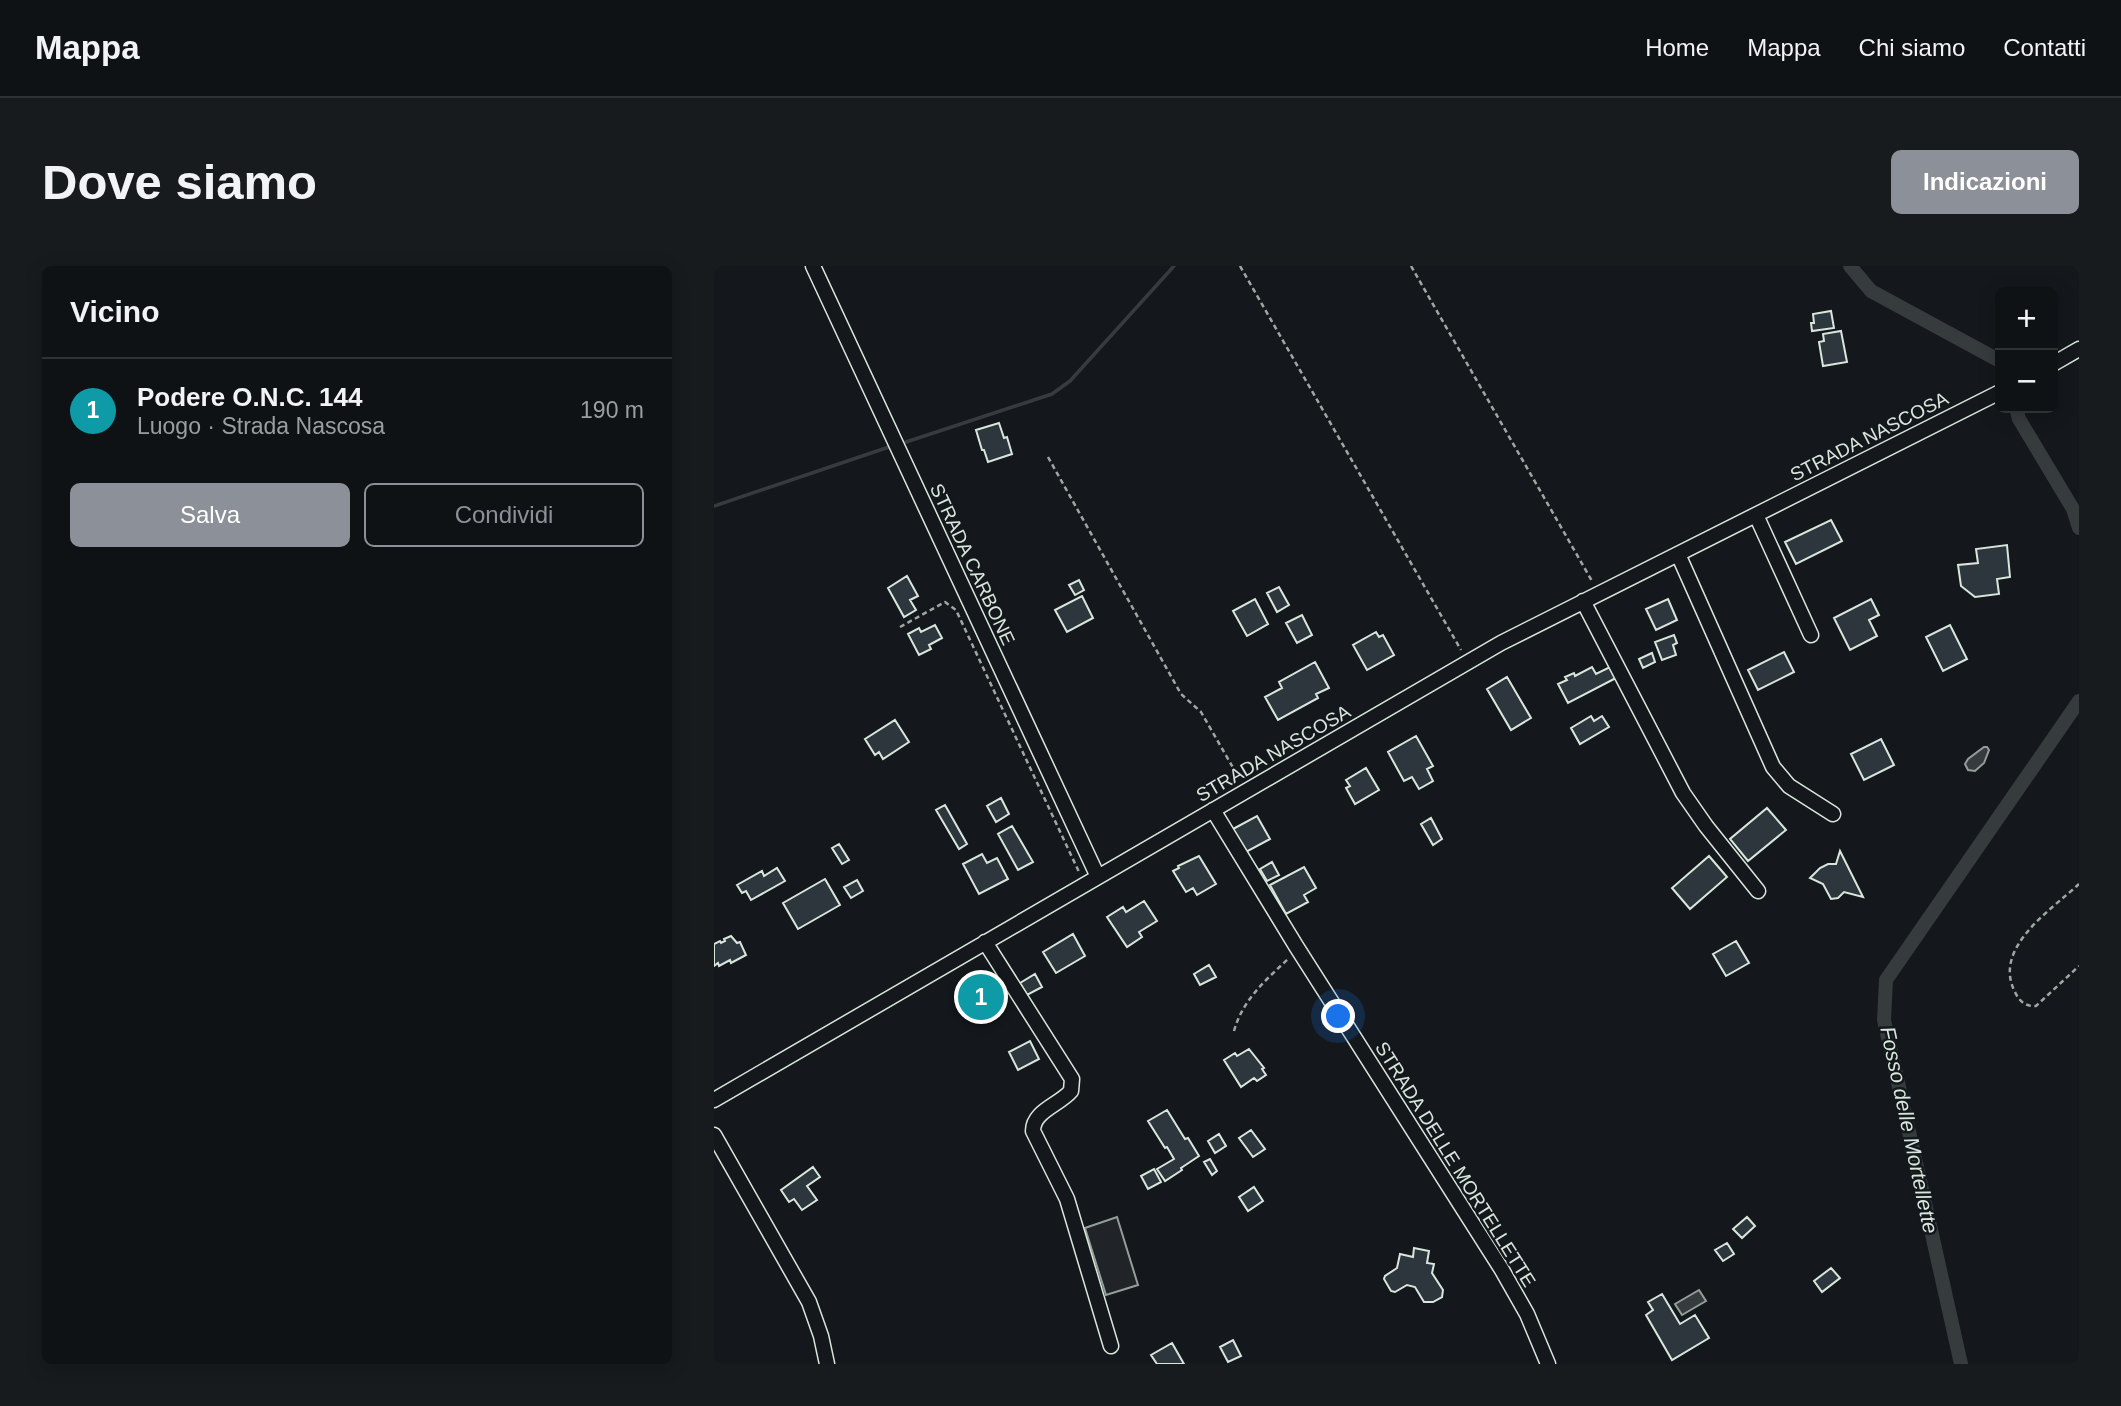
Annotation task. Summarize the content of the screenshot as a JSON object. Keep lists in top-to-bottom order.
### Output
{
  "streets": {
    "street": ["STRADA NASCOSA", "STRADA CARBONE", "STRADA DELLE MORTELLETTE"]
  },
  "crossings": [
    ["STRADA NASCOSA", "STRADA CARBONE"],
    ["STRADA NASCOSA", "STRADA DELLE MORTELLETTE"]
  ],
  "water": ["Fosso delle Mortellette"],
  "page": {
    "header": "Mappa",
    "nav": [
      "Home",
      "Mappa",
      "Chi siamo",
      "Contatti"
    ],
    "buttons": [
      "Indicazioni",
      ["Salva", "Condividi"]
    ],
    "title": "Dove siamo",
    "heading": "Vicino",
    "map_buttons": ["+", "−"],
    "list": [
      {
        "mark": "1",
        "name": "Podere O.N.C. 144",
        "note": "Luogo · Strada Nascosa",
        "value": "190 m"
      }
    ],
    "pins": "1"
  }
}
